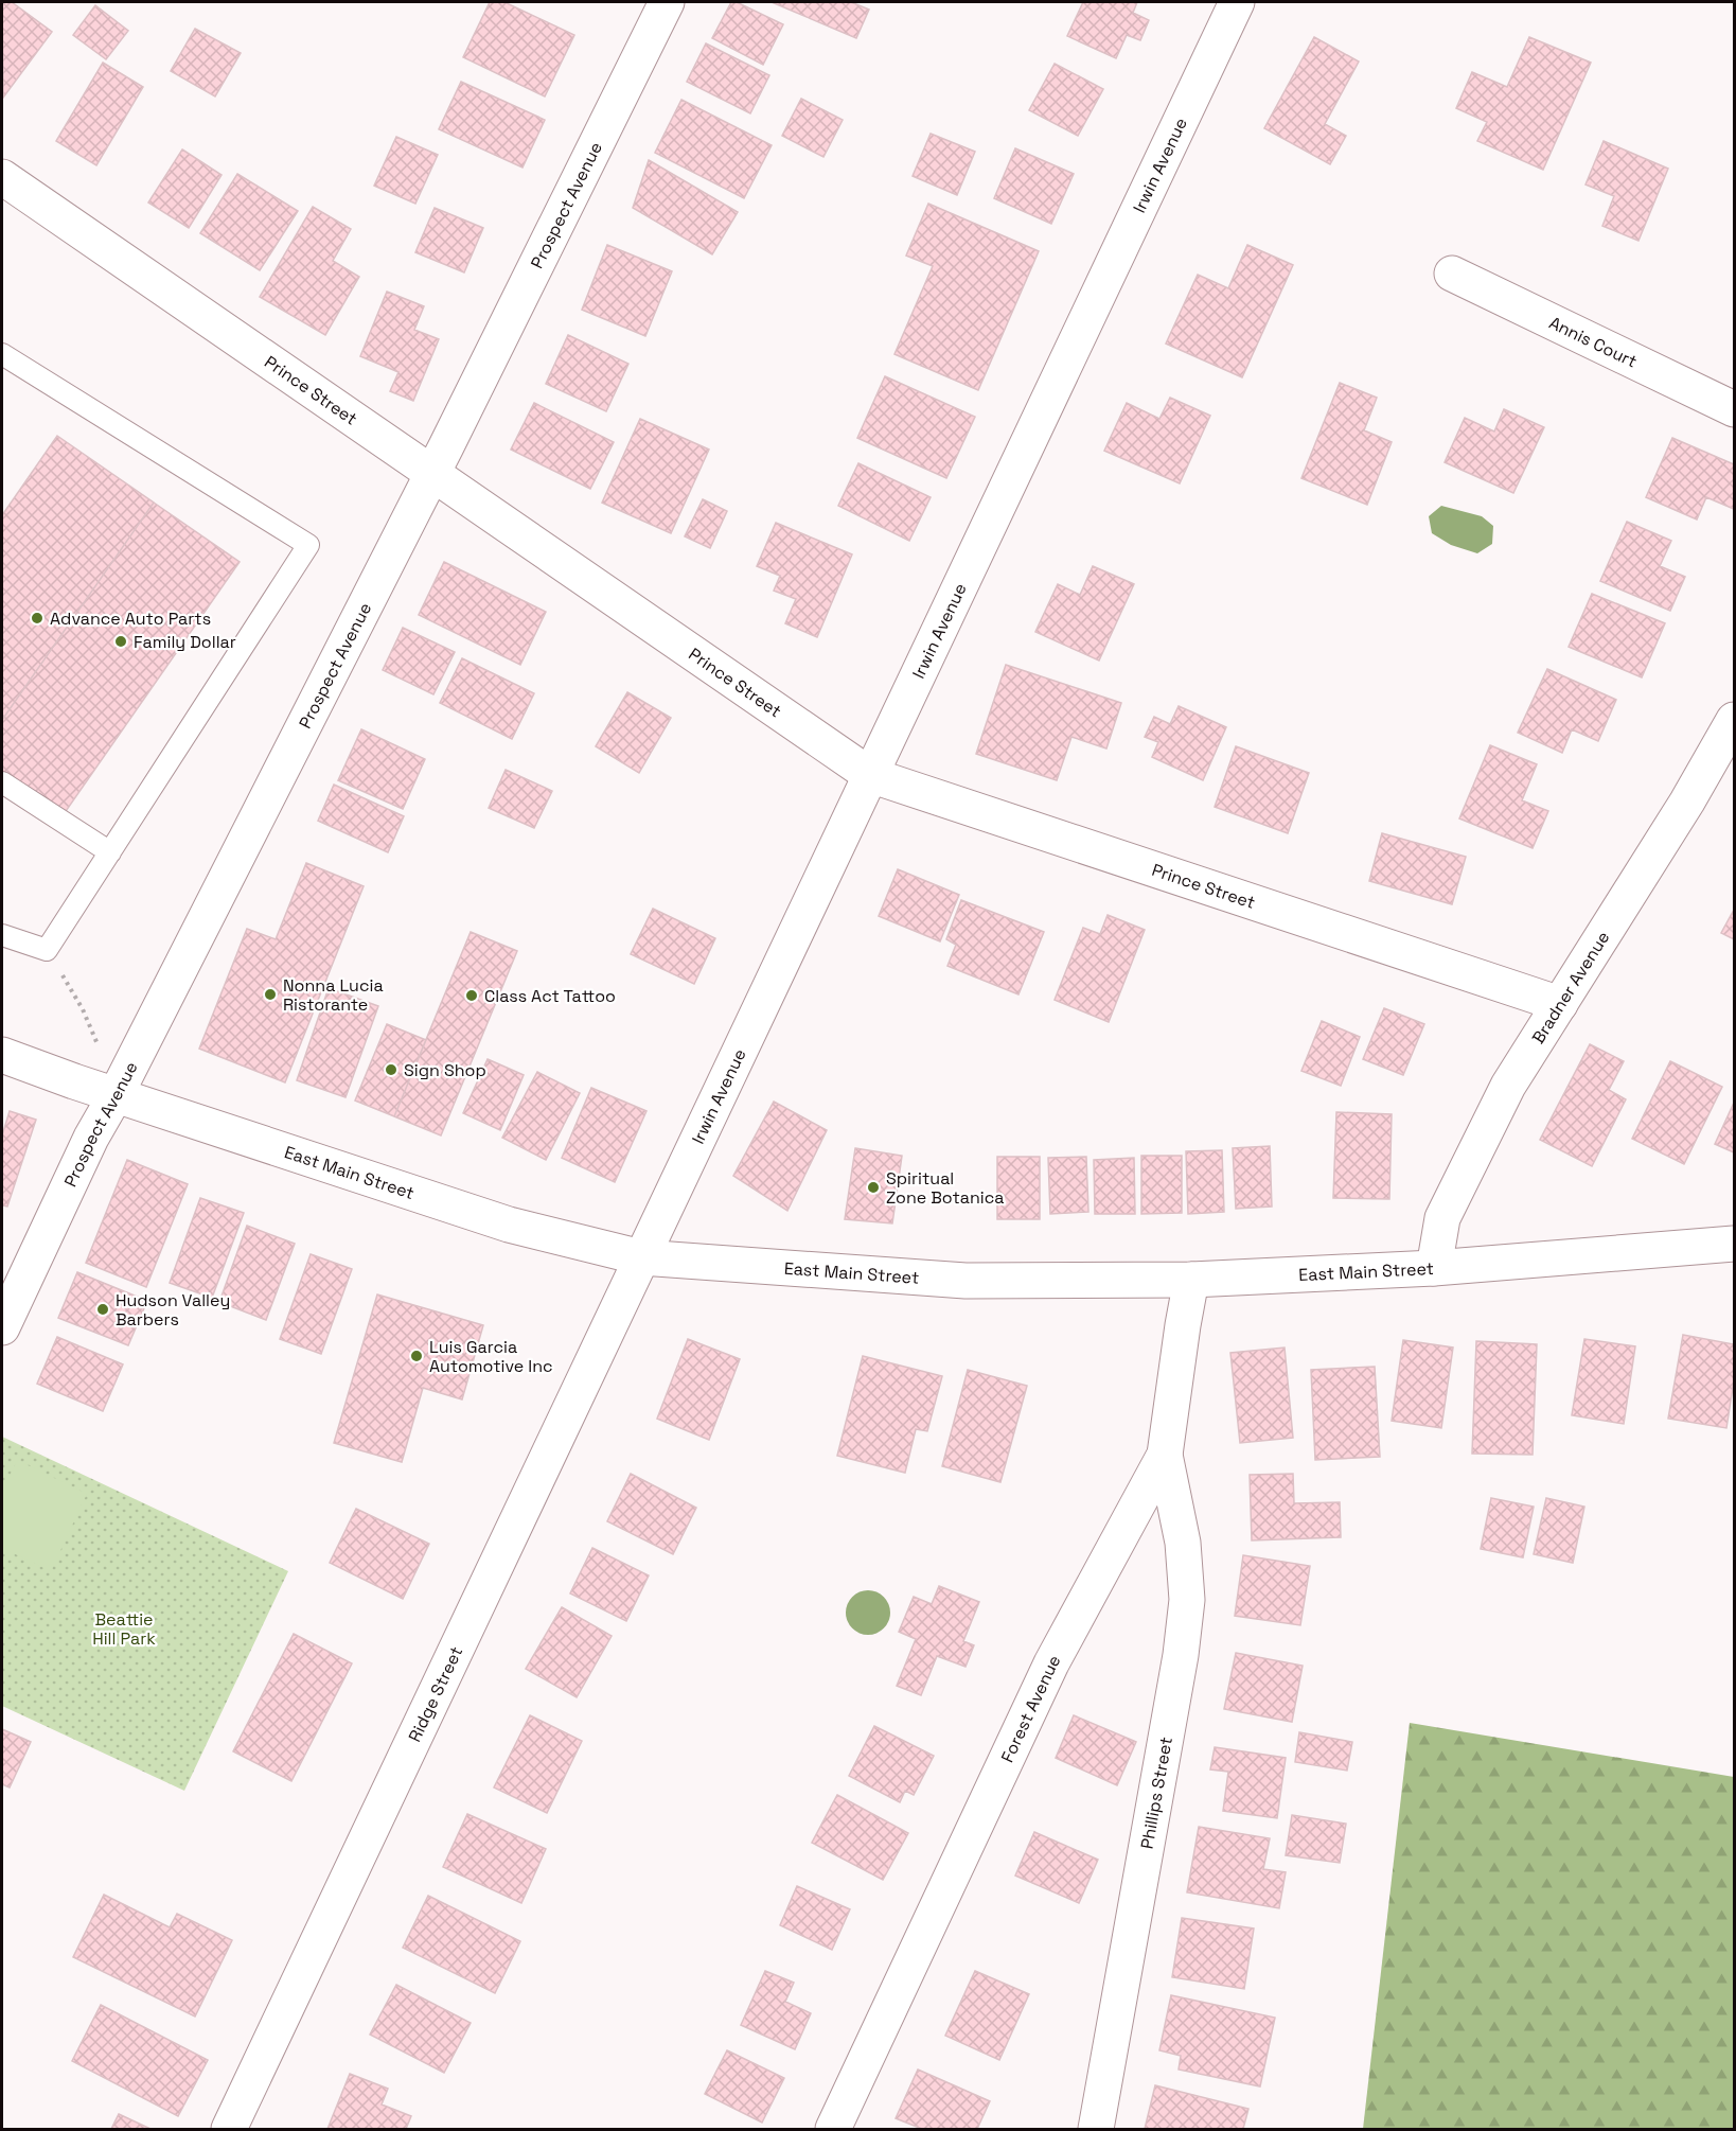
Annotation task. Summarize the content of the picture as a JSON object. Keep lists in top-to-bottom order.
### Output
{
  "streets": {
    "street": [
      "Irwin Avenue",
      "Prospect Avenue",
      "Annis Court",
      "Prince Street",
      "Bradner Avenue",
      "East Main Street",
      "Ridge Street",
      "Forest Avenue",
      "Phillips Street"
    ]
  },
  "crossings": [
    ["Irwin Avenue", "Prince Street"],
    ["Irwin Avenue", "East Main Street"],
    ["Irwin Avenue", "Ridge Street"],
    ["Prospect Avenue", "Prince Street"],
    ["Prospect Avenue", "East Main Street"],
    ["Prince Street", "Bradner Avenue"],
    ["Bradner Avenue", "East Main Street"],
    ["East Main Street", "Ridge Street"],
    ["East Main Street", "Forest Avenue"],
    ["Forest Avenue", "Phillips Street"]
  ],
  "parks": ["Beattie Hill Park"],
  "places": [
    "Advance Auto Parts",
    "Family Dollar",
    "Nonna Lucia Ristorante",
    "Class Act Tattoo",
    "Sign Shop",
    "Spiritual Zone Botanica",
    "Hudson Valley Barbers",
    "Luis Garcia Automotive Inc"
  ]
}
